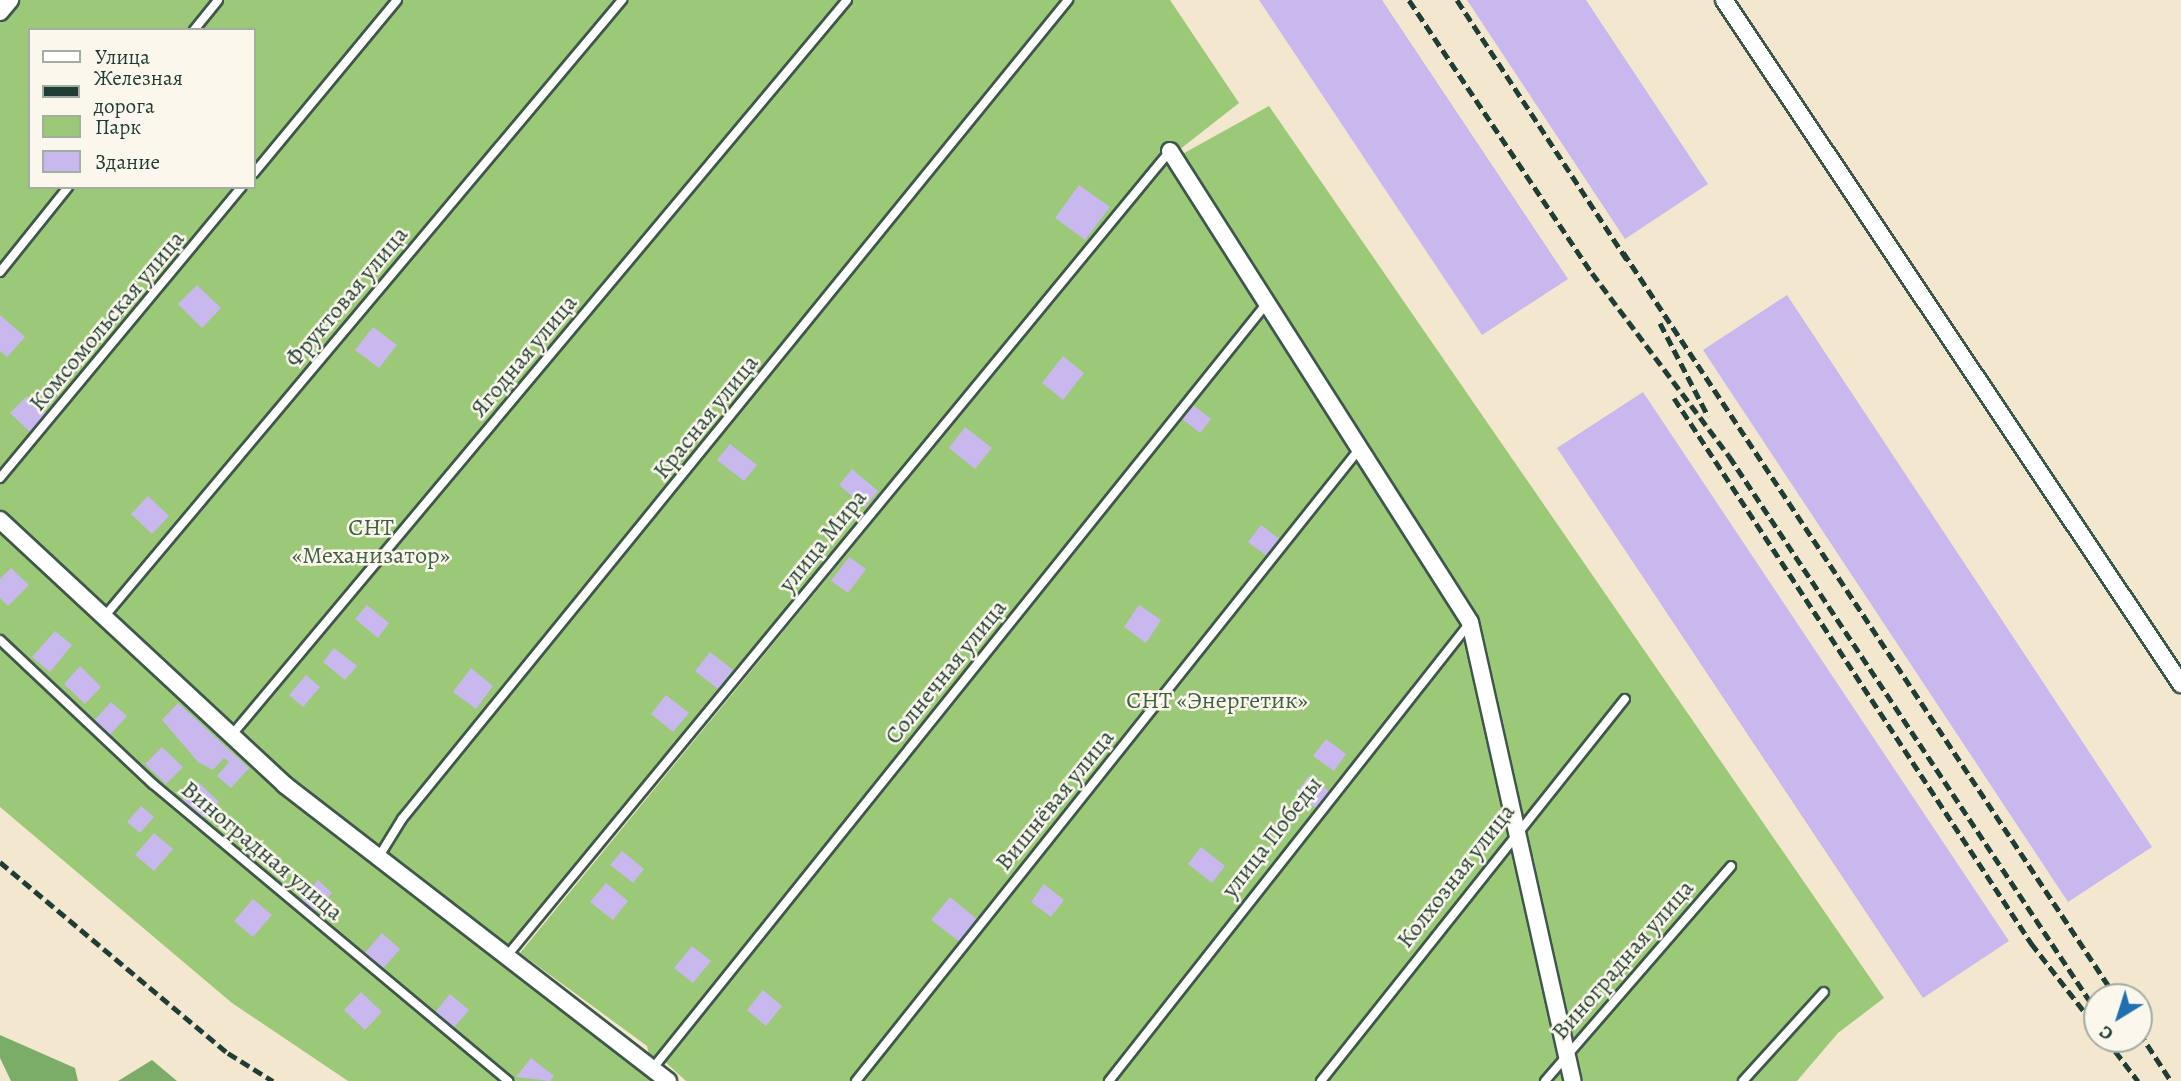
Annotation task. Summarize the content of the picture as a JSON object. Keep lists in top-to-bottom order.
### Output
{
  "streets": {
    "lane": [
      "Фруктовая улица",
      "Комсомольская улица",
      "Ягодная улица",
      "Красная улица",
      "улица Мира",
      "Солнечная улица",
      "Вишнёвая улица",
      "улица Победы",
      "Виноградная улица",
      "Колхозная улица"
    ]
  },
  "parks": ["СНТ «Механизатор»", "СНТ «Энергетик»"],
  "legend": [
    "Улица",
    "Железная дорога",
    "Парк",
    "Здание"
  ],
  "north": "bottom left"
}
